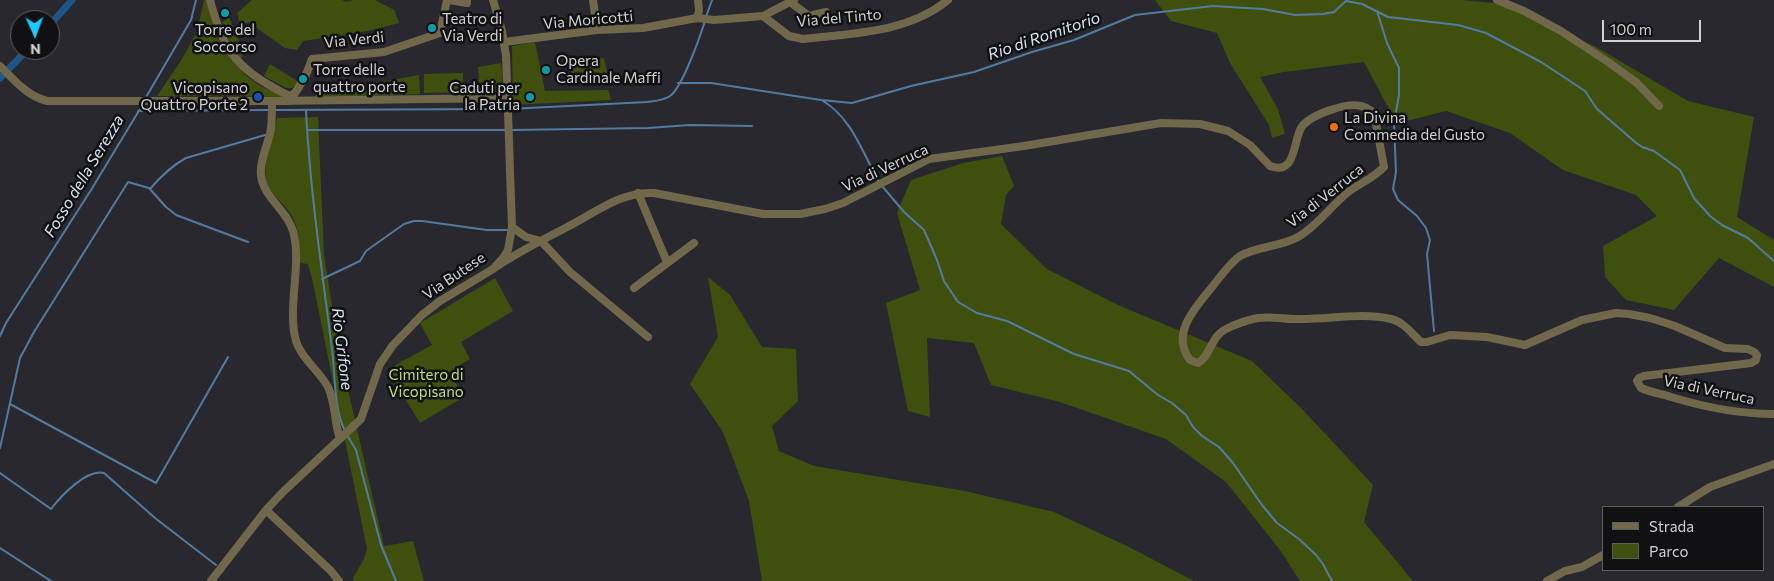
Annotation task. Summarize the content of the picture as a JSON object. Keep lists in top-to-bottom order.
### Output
{
  "streets": {
    "street": [
      "Via del Tinto",
      "Via Moricotti",
      "Via Verdi",
      "Via di Verruca",
      "Via Butese"
    ]
  },
  "crossings": [
    ["Via del Tinto", "Via Moricotti"],
    ["Via Moricotti", "Via Butese"],
    ["Via di Verruca", "Via Butese"]
  ],
  "water": ["Rio di Romitorio", "Fosso della Serezza", "Rio Grifone"],
  "parks": ["Cimitero di Vicopisano"],
  "places": [
    "Torre del Soccorso",
    "Teatro di Via Verdi",
    "Opera Cardinale Maffi",
    "Torre delle quattro porte",
    "Vicopisano Quattro Porte 2",
    "Caduti per la Patria",
    "La Divina Commedia del Gusto"
  ],
  "legend": ["Strada", "Parco"],
  "scale_bar": "100 m",
  "north": "bottom"
}
